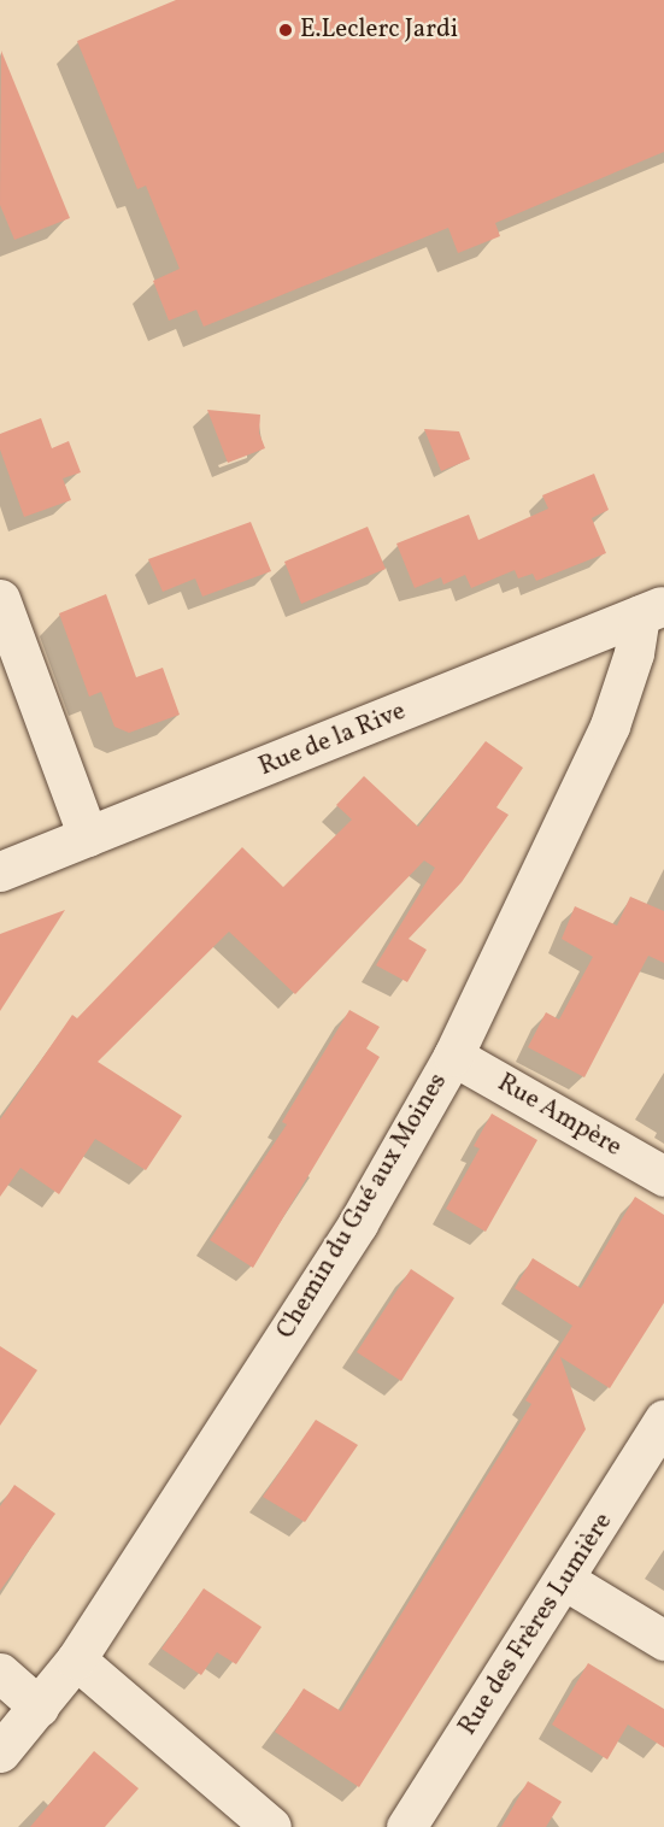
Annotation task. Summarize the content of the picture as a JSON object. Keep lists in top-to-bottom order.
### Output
{
  "streets": {
    "street": [
      "Rue de la Rive",
      "Rue Ampère",
      "Chemin du Gué aux Moines",
      "Rue des Frères Lumière"
    ]
  },
  "crossings": [
    ["Rue de la Rive", "Chemin du Gué aux Moines"],
    ["Rue Ampère", "Chemin du Gué aux Moines"]
  ],
  "places": ["E.Leclerc Jardi"]
}
